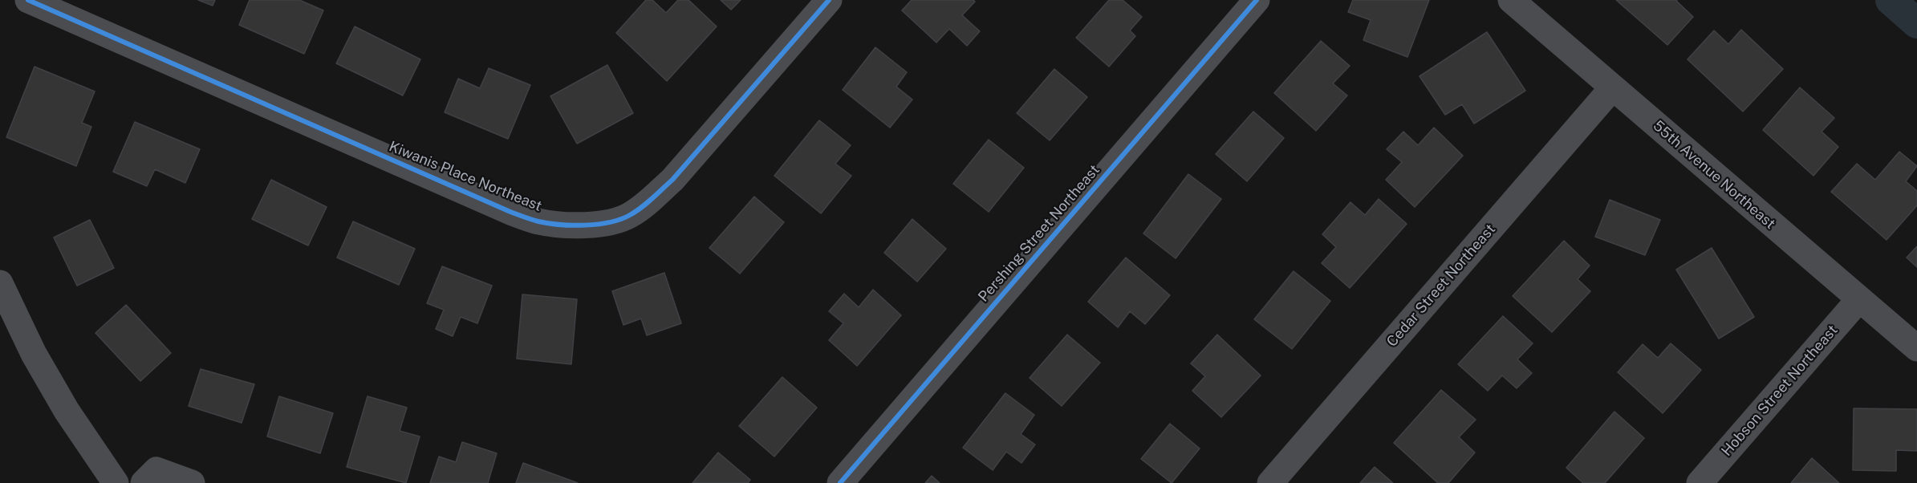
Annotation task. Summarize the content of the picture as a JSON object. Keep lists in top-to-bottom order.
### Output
{
  "streets": {
    "street": [
      "55th Avenue Northeast",
      "Kiwanis Place Northeast",
      "Pershing Street Northeast",
      "Cedar Street Northeast",
      "Hobson Street Northeast"
    ]
  },
  "crossings": [
    ["55th Avenue Northeast", "Cedar Street Northeast"],
    ["55th Avenue Northeast", "Hobson Street Northeast"]
  ]
}
